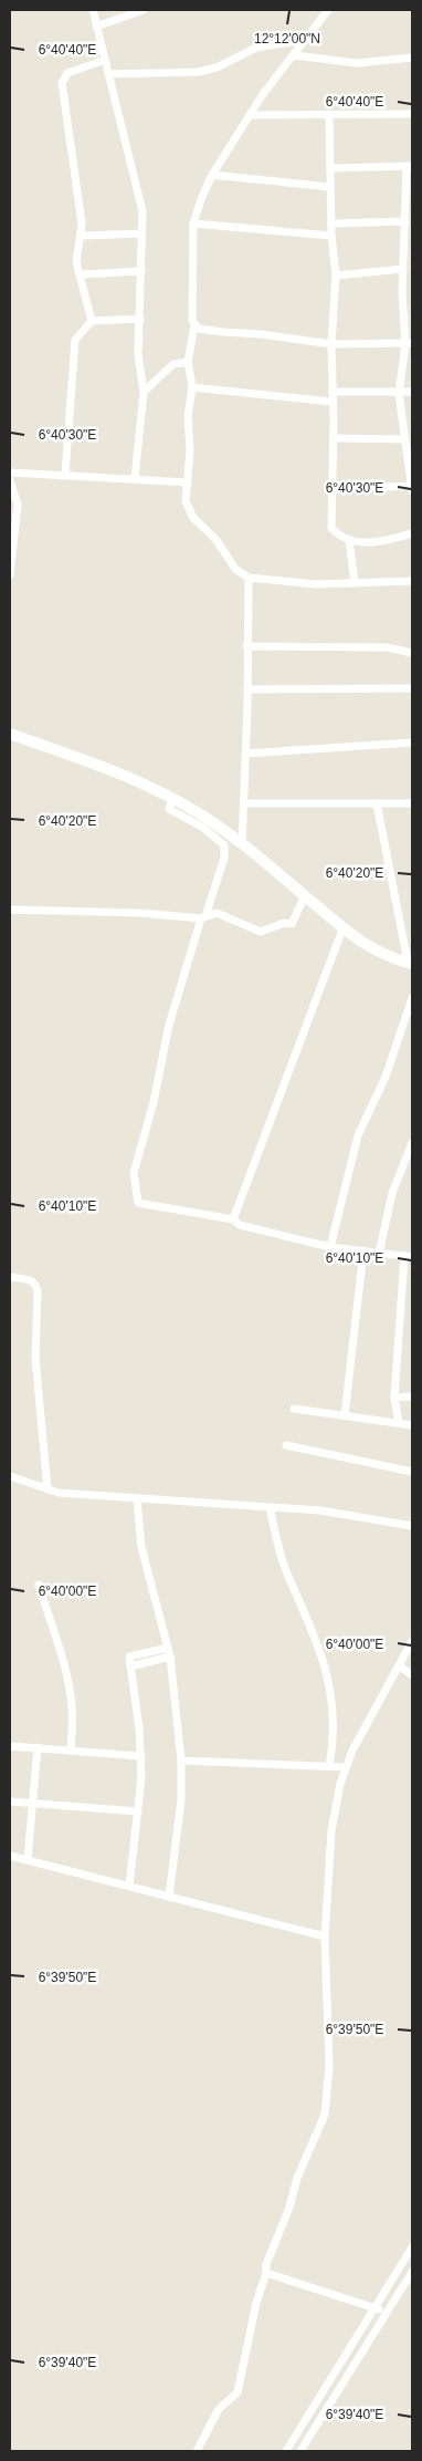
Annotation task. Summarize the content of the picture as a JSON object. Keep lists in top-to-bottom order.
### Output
{
  "coordinates": [
    "12°12'00\"N",
    "6°40'40\"E",
    "6°40'30\"E",
    "6°40'20\"E",
    "6°40'10\"E",
    "6°40'00\"E",
    "6°39'50\"E",
    "6°39'40\"E"
  ]
}
